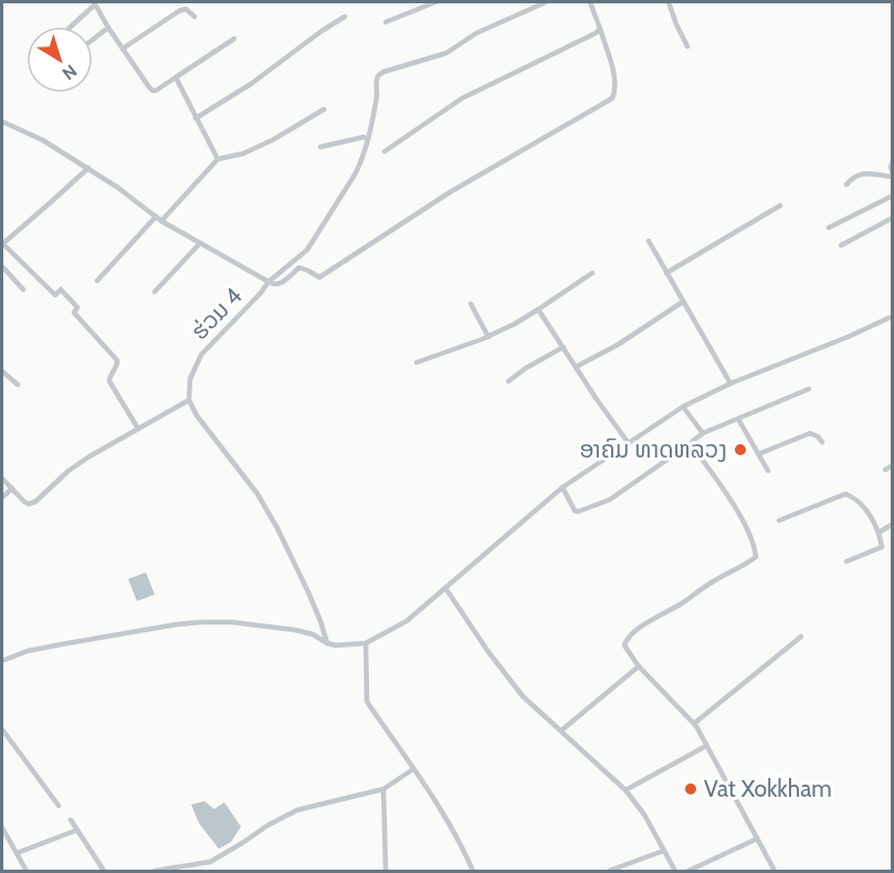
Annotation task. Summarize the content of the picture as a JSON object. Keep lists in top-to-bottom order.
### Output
{
  "streets": {
    "street": ["ຮ່ວມ 4"]
  },
  "places": ["ອາຄົມ ທາດຫລວງ", "Vat Xokkham"],
  "north": "bottom right"
}
